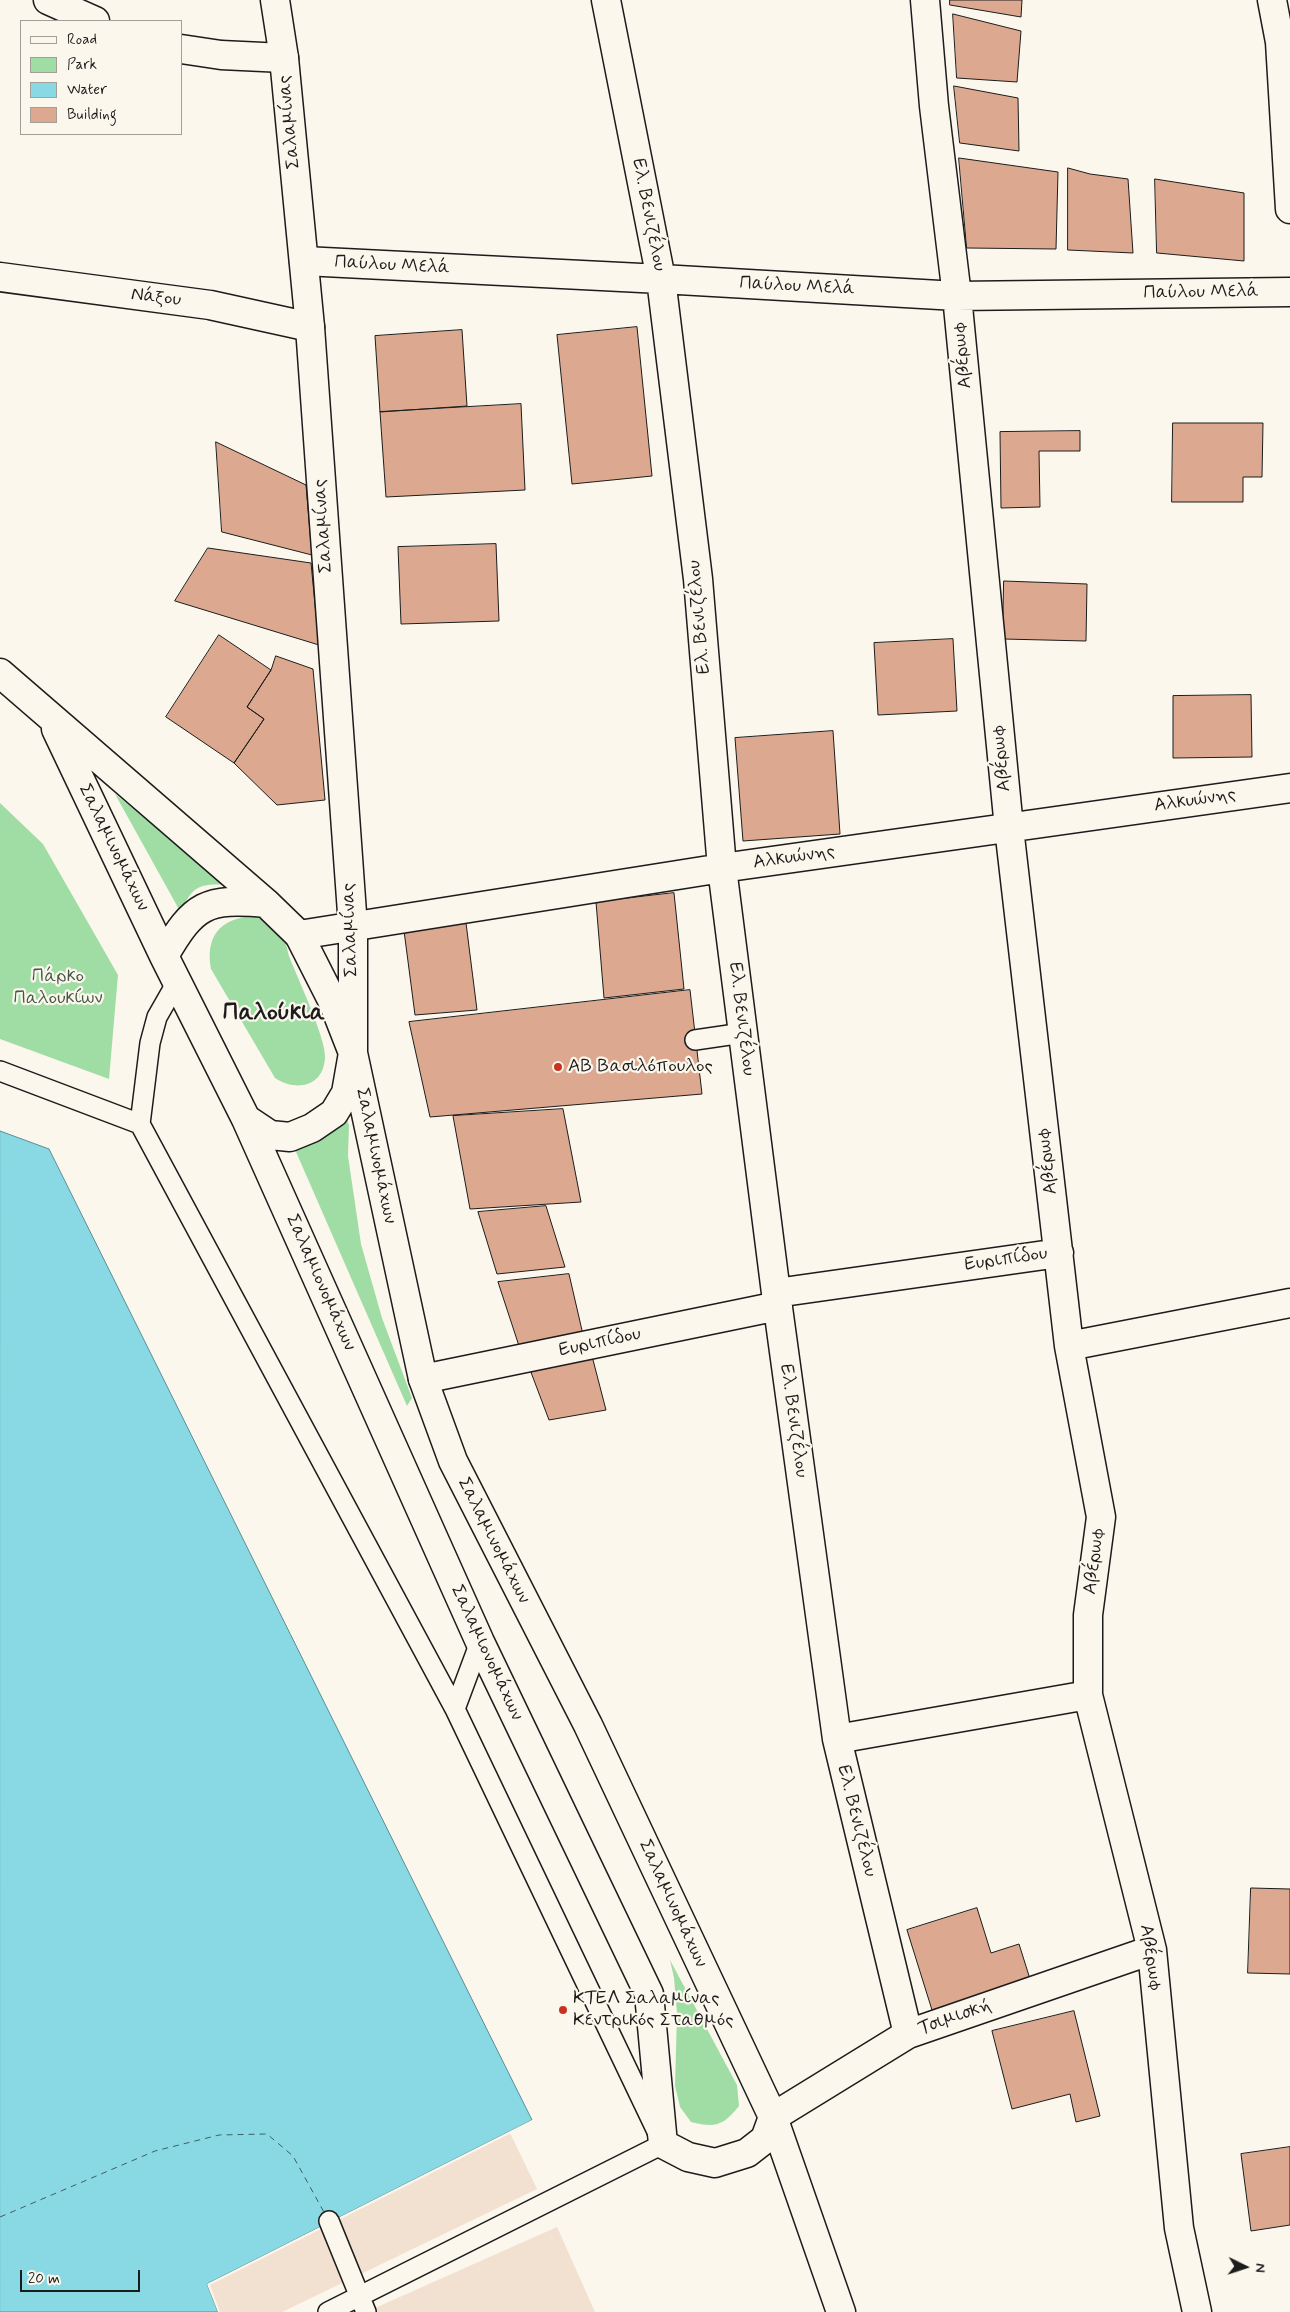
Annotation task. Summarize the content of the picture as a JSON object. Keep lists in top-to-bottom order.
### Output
{
  "streets": {
    "street": [
      "Σαλαμίνας",
      "Ελ. Βενιζέλου",
      "Παύλου Μελά",
      "Νάξου",
      "Αβέρωφ",
      "Αλκυώνης",
      "Σαλαμινομάχων",
      "Ευριπίδου",
      "Σαλαμιονομάχων",
      "Τσιμισκή"
    ]
  },
  "crossings": [
    ["Σαλαμίνας", "Παύλου Μελά"],
    ["Σαλαμίνας", "Νάξου"],
    ["Σαλαμίνας", "Αλκυώνης"],
    ["Σαλαμίνας", "Σαλαμινομάχων"],
    ["Ελ. Βενιζέλου", "Παύλου Μελά"],
    ["Ελ. Βενιζέλου", "Αλκυώνης"],
    ["Ελ. Βενιζέλου", "Ευριπίδου"],
    ["Ελ. Βενιζέλου", "Τσιμισκή"],
    ["Παύλου Μελά", "Αβέρωφ"],
    ["Αβέρωφ", "Αλκυώνης"],
    ["Αβέρωφ", "Ευριπίδου"],
    ["Αβέρωφ", "Τσιμισκή"],
    ["Αλκυώνης", "Σαλαμινομάχων"],
    ["Σαλαμινομάχων", "Ευριπίδου"],
    ["Σαλαμινομάχων", "Σαλαμιονομάχων"],
    ["Σαλαμινομάχων", "Τσιμισκή"]
  ],
  "districts": ["Παλούκια"],
  "parks": ["Πάρκο Παλουκίων"],
  "places": ["ΑΒ Βασιλόπουλος", "ΚΤΕΛ Σαλαμίνας Κεντρικός Σταθμός"],
  "legend": [
    "Road",
    "Park",
    "Water",
    "Building"
  ],
  "scale_bar": "20 m",
  "north": "right"
}
